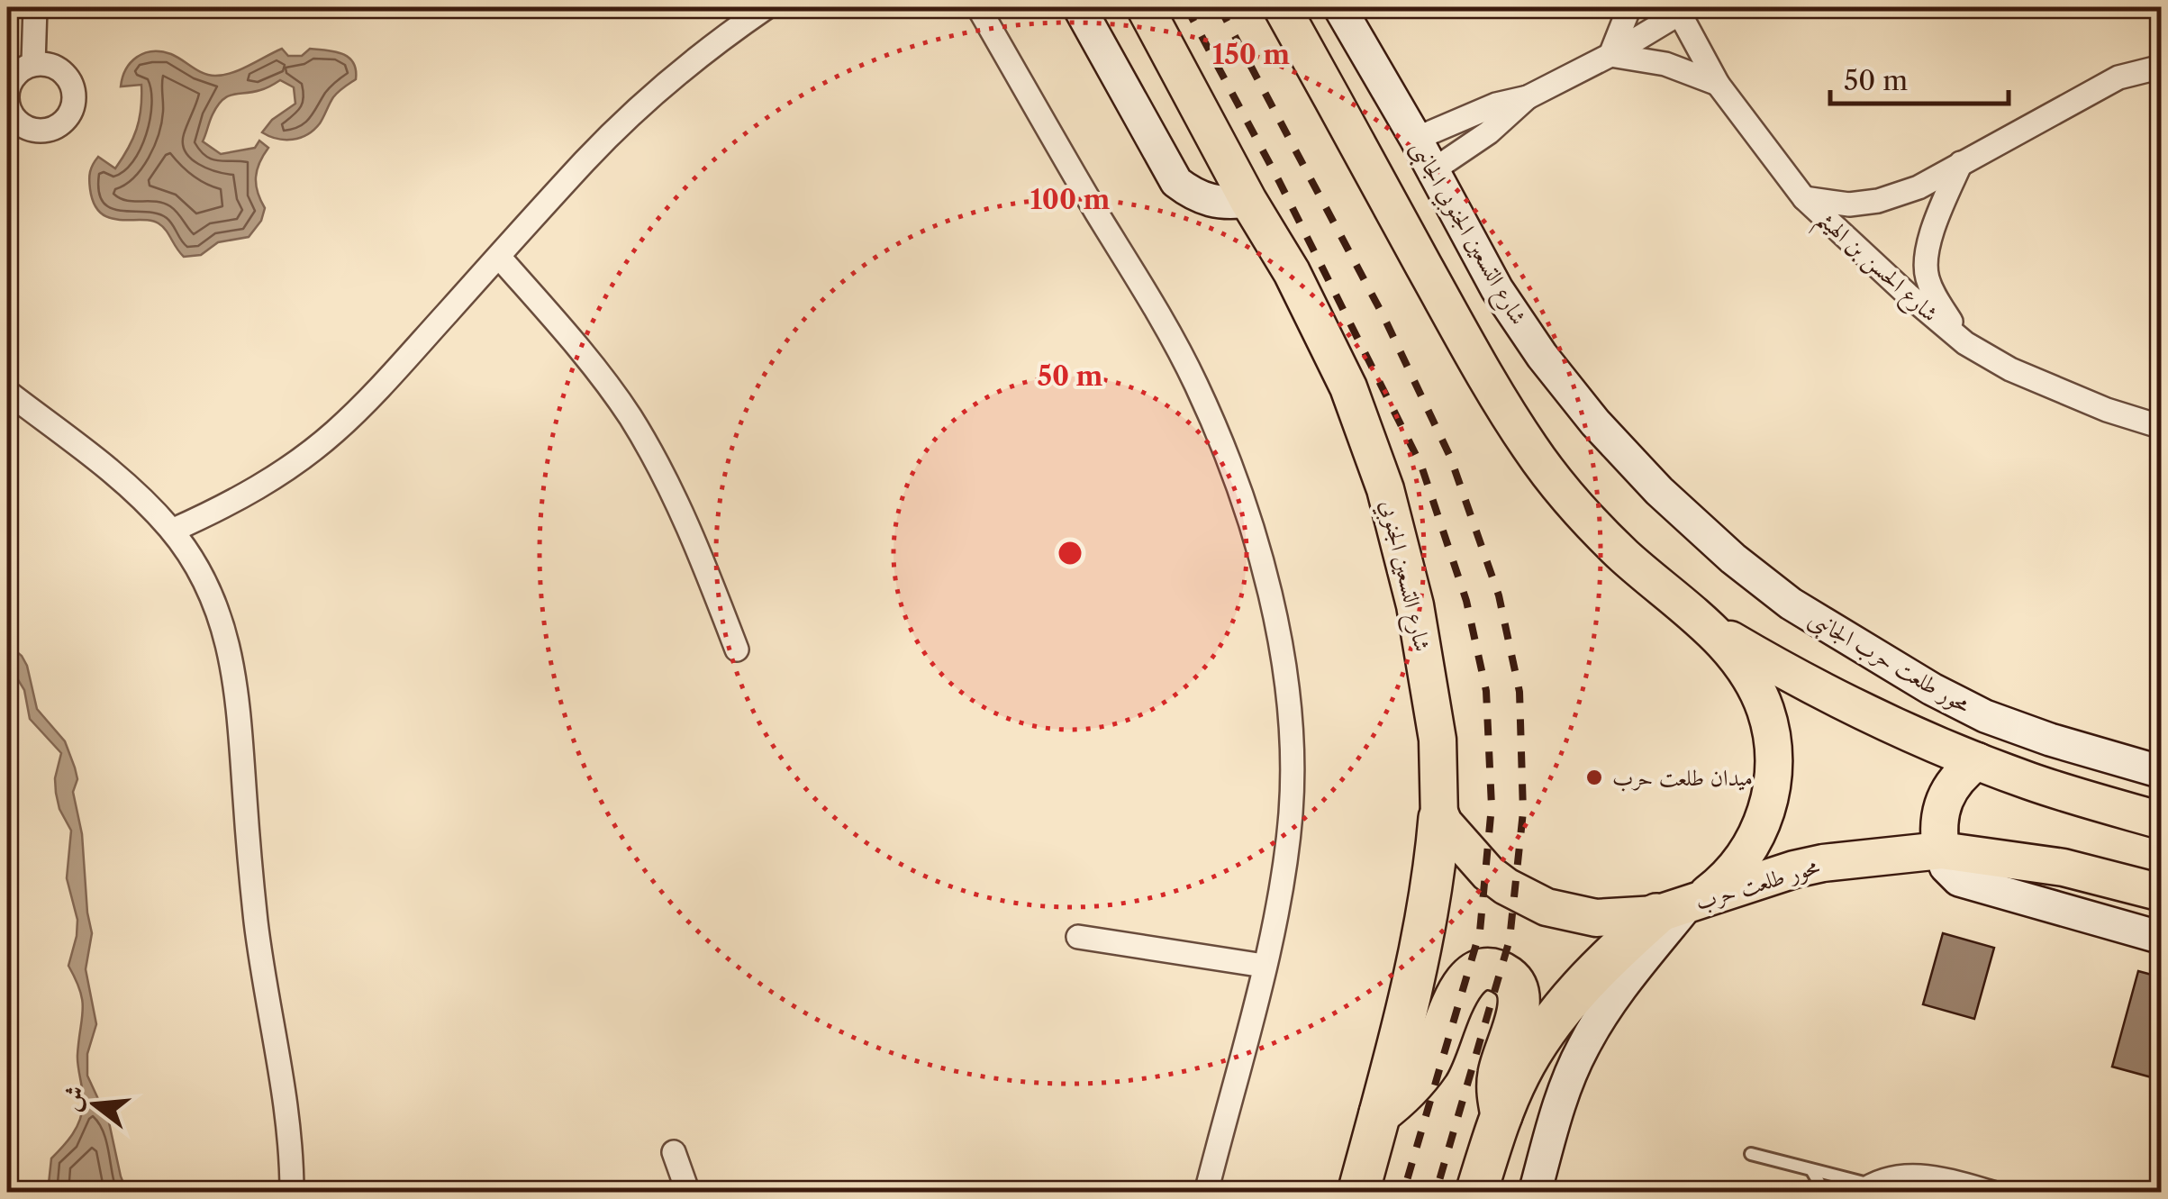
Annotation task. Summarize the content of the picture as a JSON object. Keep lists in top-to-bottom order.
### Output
{
  "streets": {
    "highway": ["شارع التسعين الجنوبي"],
    "main road": ["محور طلعت حرب"],
    "street": ["شارع التسعين الجنوبي الجانبى", "شارع الحسن بن الهيثم", "محور طلعت حرب الجانبى"]
  },
  "crossings": [
    ["شارع التسعين الجنوبي الجانبى", "محور طلعت حرب الجانبى"],
    ["شارع التسعين الجنوبي", "محور طلعت حرب"]
  ],
  "places": ["ميدان طلعت حرب"],
  "scale_bar": "50 m",
  "north": "left",
  "rings": ["150 m", "100 m", "50 m"]
}
